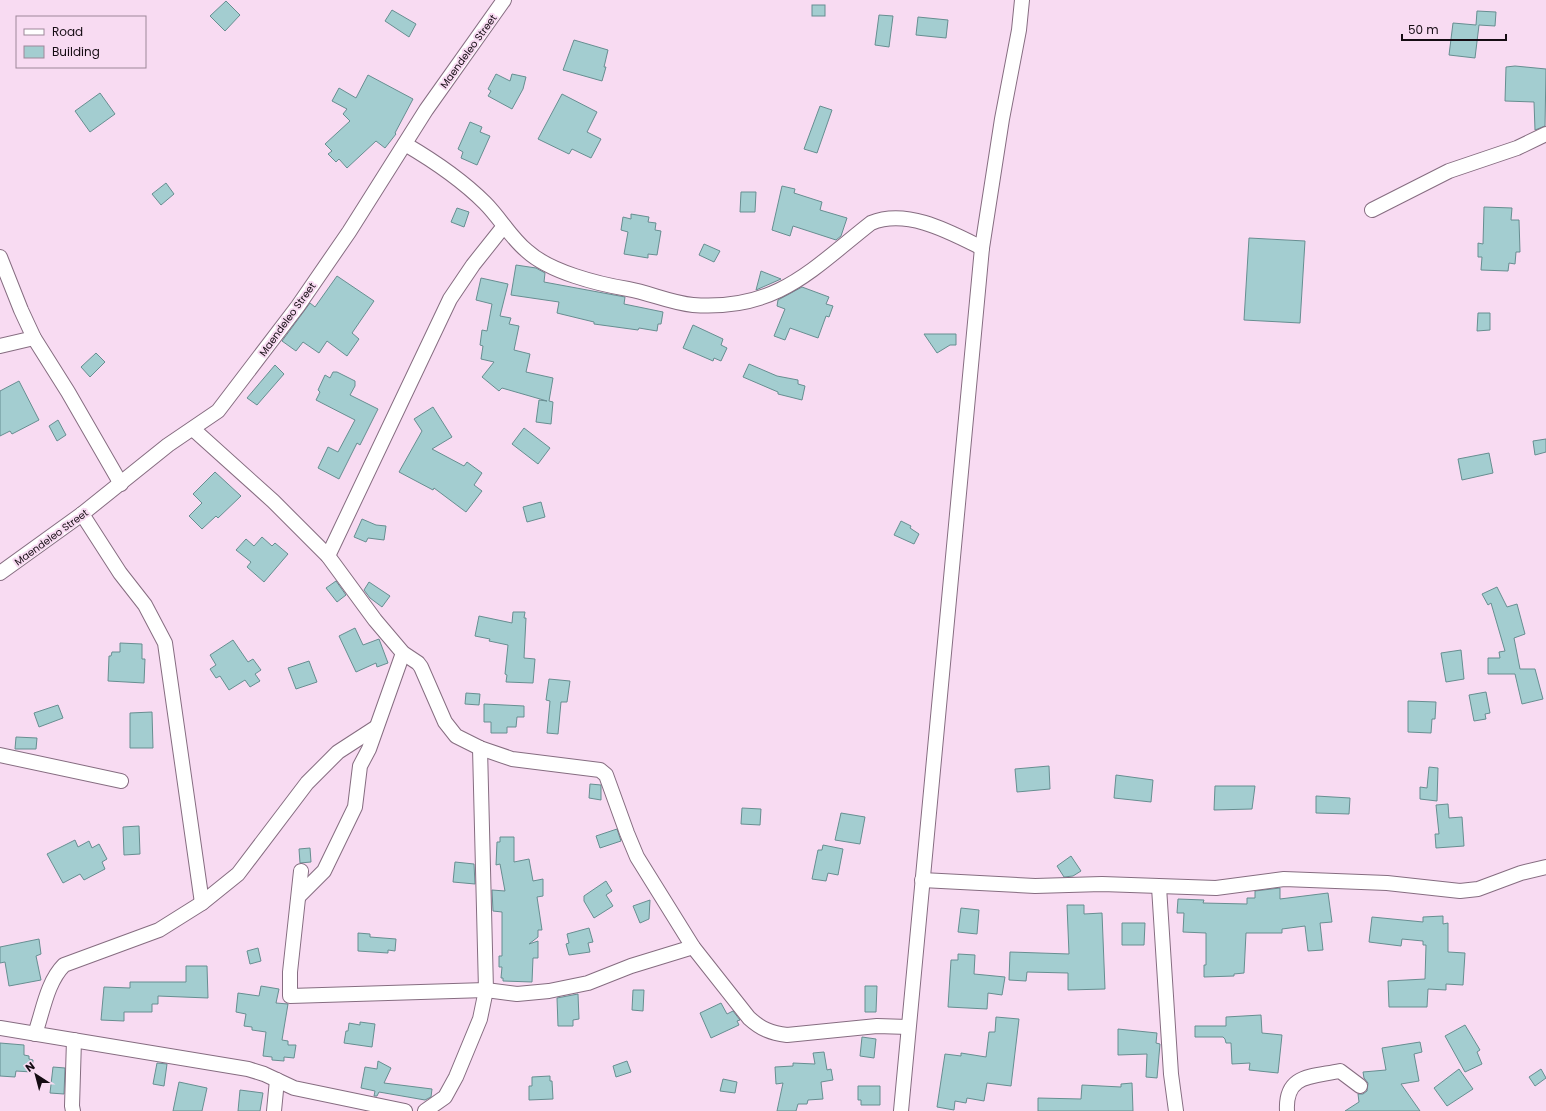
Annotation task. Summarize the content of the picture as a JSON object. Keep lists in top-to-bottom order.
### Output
{
  "streets": {
    "street": ["Maendeleo Street"]
  },
  "legend": ["Road", "Building"],
  "scale_bar": "50 m",
  "north": "top left"
}
